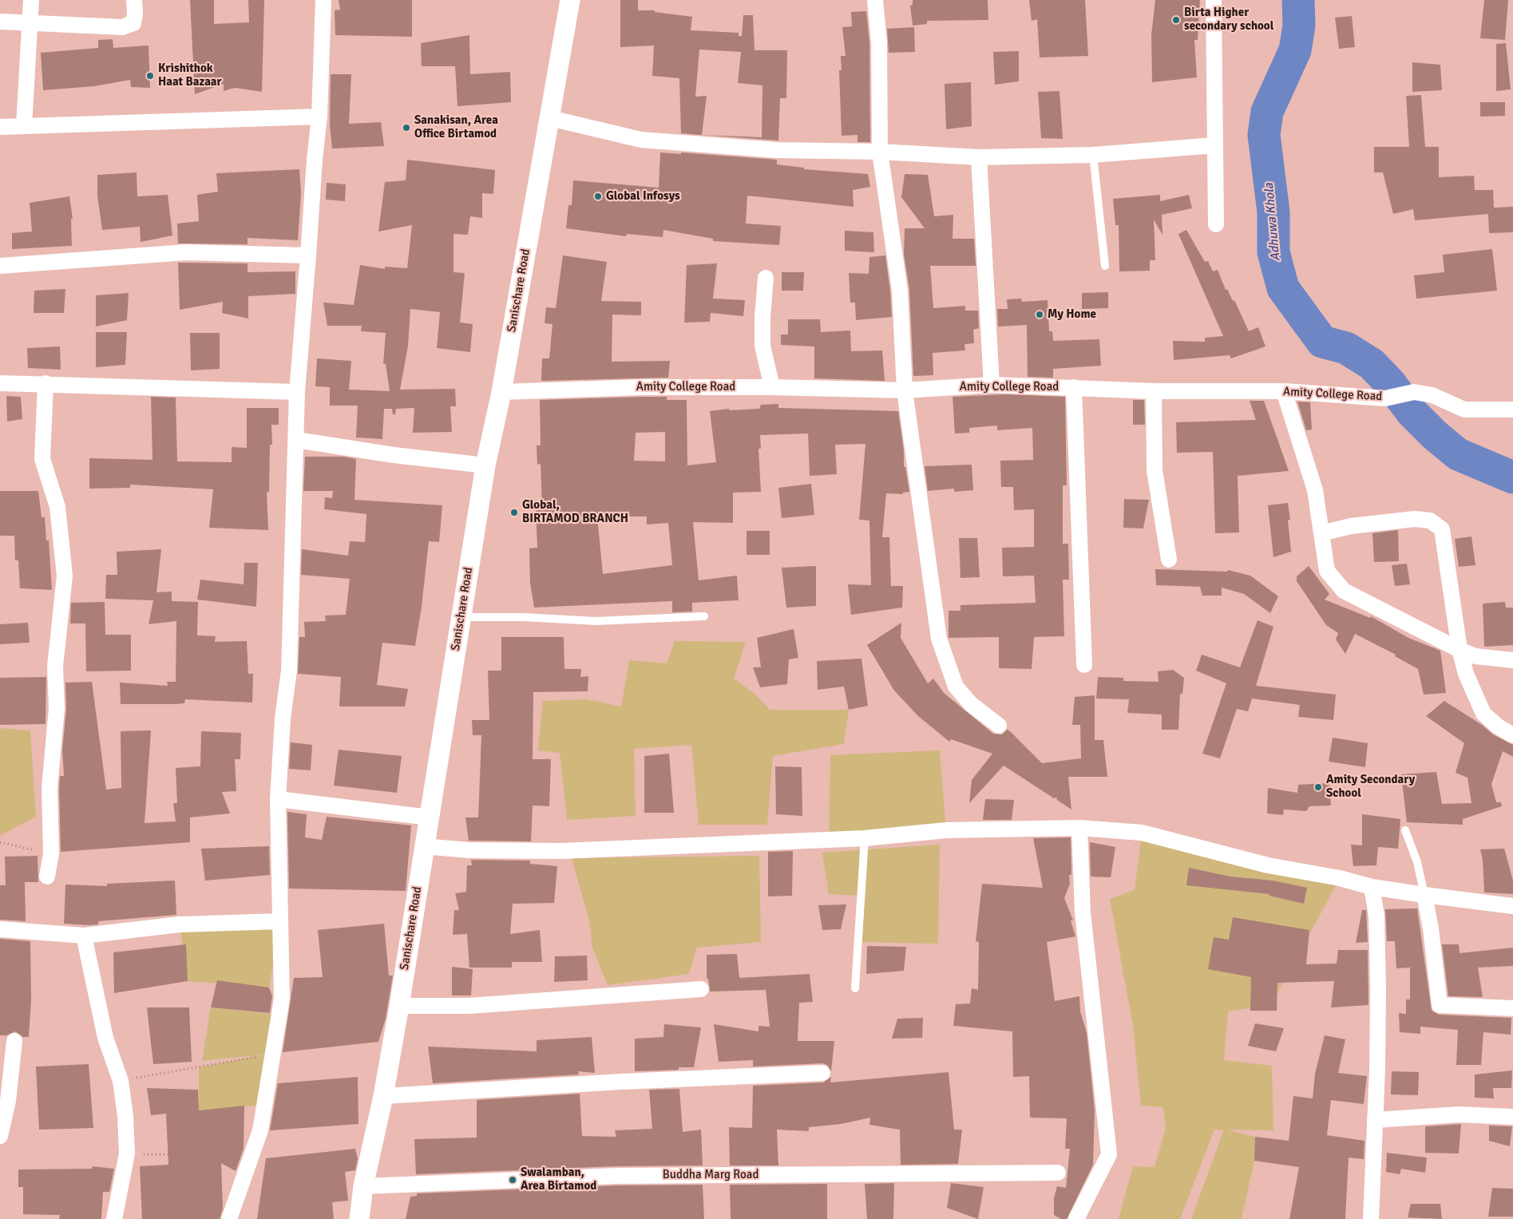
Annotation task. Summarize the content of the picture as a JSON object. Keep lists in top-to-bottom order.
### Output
{
  "streets": {
    "street": ["Sanischare Road", "Amity College Road", "Buddha Marg Road"]
  },
  "crossings": [
    ["Sanischare Road", "Amity College Road"],
    ["Sanischare Road", "Buddha Marg Road"]
  ],
  "water": ["Adhuwa Khola"],
  "places": [
    "Birta Higher secondary school",
    "Krishithok Haat Bazaar",
    "Sanakisan, Area Office Birtamod",
    "Global Infosys",
    "My Home",
    "Global, BIRTAMOD BRANCH",
    "Amity Secondary School",
    "Swalamban, Area Birtamod"
  ]
}
